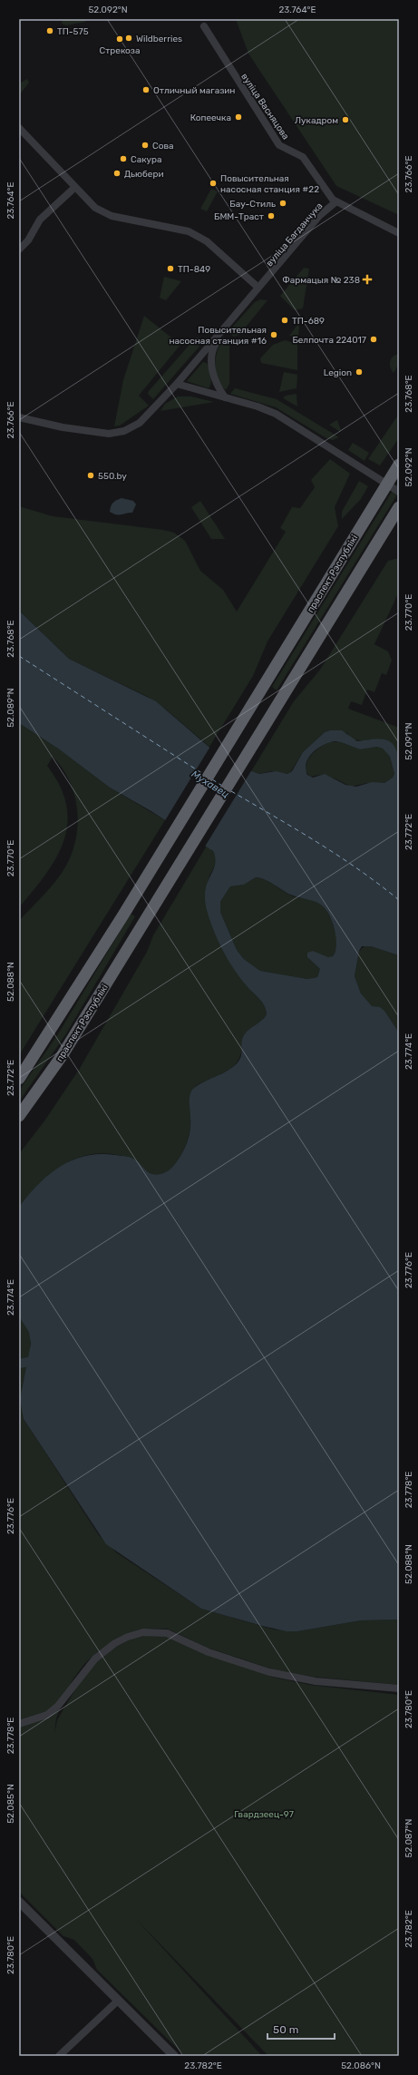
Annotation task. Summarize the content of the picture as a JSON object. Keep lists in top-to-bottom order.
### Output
{
  "streets": {
    "highway": ["праспект Рэспублікі"],
    "street": ["вуліца Васняцова", "вуліца Багданчука"]
  },
  "crossings": [
    ["вуліца Васняцова", "вуліца Багданчука"]
  ],
  "water": ["Мухавец"],
  "parks": ["Гвардзеец-97"],
  "places": {
    "other": [
      "ТП-575",
      "Wildberries",
      "Стрекоза",
      "Отличный магазин",
      "Копеечка",
      "Лукадром",
      "Сова",
      "Сакура",
      "Дьюбери",
      "Повысительная насосная станция #22",
      "Бау-Стиль",
      "БММ-Траст",
      "ТП-849",
      "ТП-689",
      "Повысительная насосная станция #16",
      "Белпочта 224017",
      "Legion",
      "550.by"
    ],
    "health": ["Фармацыя № 238"]
  },
  "scale_bar": "50 m",
  "coordinates": [
    "52.092°N",
    "23.764°E",
    "23.766°E",
    "23.768°E",
    "23.770°E",
    "52.089°N",
    "52.091°N",
    "23.772°E",
    "52.088°N",
    "23.774°E",
    "23.776°E",
    "23.778°E",
    "23.780°E",
    "52.085°N",
    "52.087°N",
    "23.782°E",
    "52.086°N"
  ]
}
